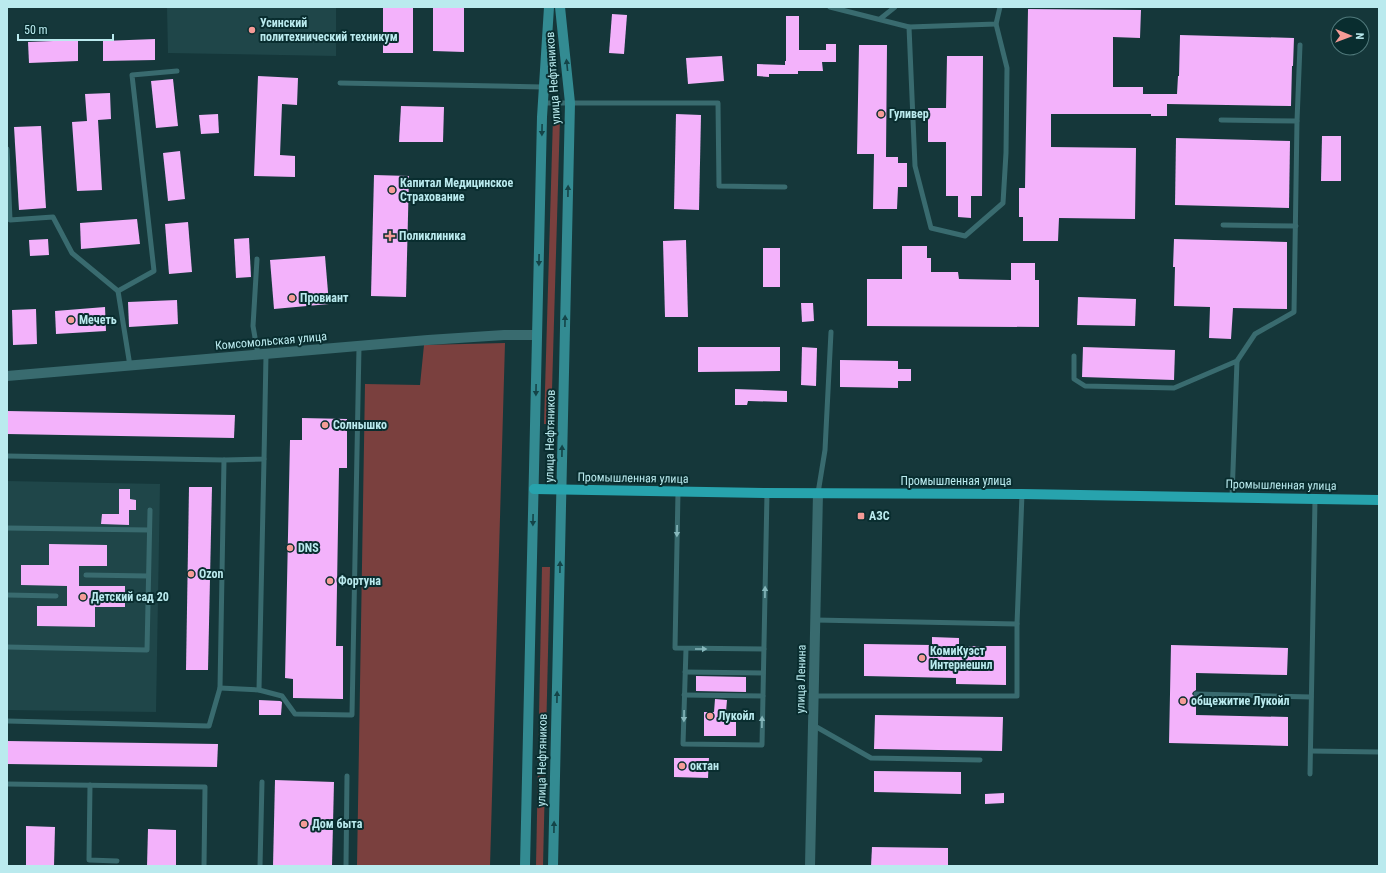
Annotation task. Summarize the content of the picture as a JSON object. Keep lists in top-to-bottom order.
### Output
{
  "streets": {
    "main road": ["улица Нефтяников", "Промышленная улица"],
    "street": ["Комсомольская улица", "улица Ленина"]
  },
  "crossings": [
    ["улица Нефтяников", "Комсомольская улица"],
    ["улица Нефтяников", "Промышленная улица"],
    ["Промышленная улица", "улица Ленина"]
  ],
  "places": {
    "other": [
      "Усинский политехнический техникум",
      "Гуливер",
      "Капитал Медицинское Страхование",
      "Провиант",
      "Мечеть",
      "Солнышко",
      "DNS",
      "Ozon",
      "Фортуна",
      "Детский сад 20",
      "КомиКуэст Интернешнл",
      "общежитие Лукойл",
      "Лукойл",
      "октан",
      "Дом быта"
    ],
    "health": ["Поликлиника"],
    "transit": ["АЗС"]
  },
  "scale_bar": "50 m",
  "north": "right"
}
